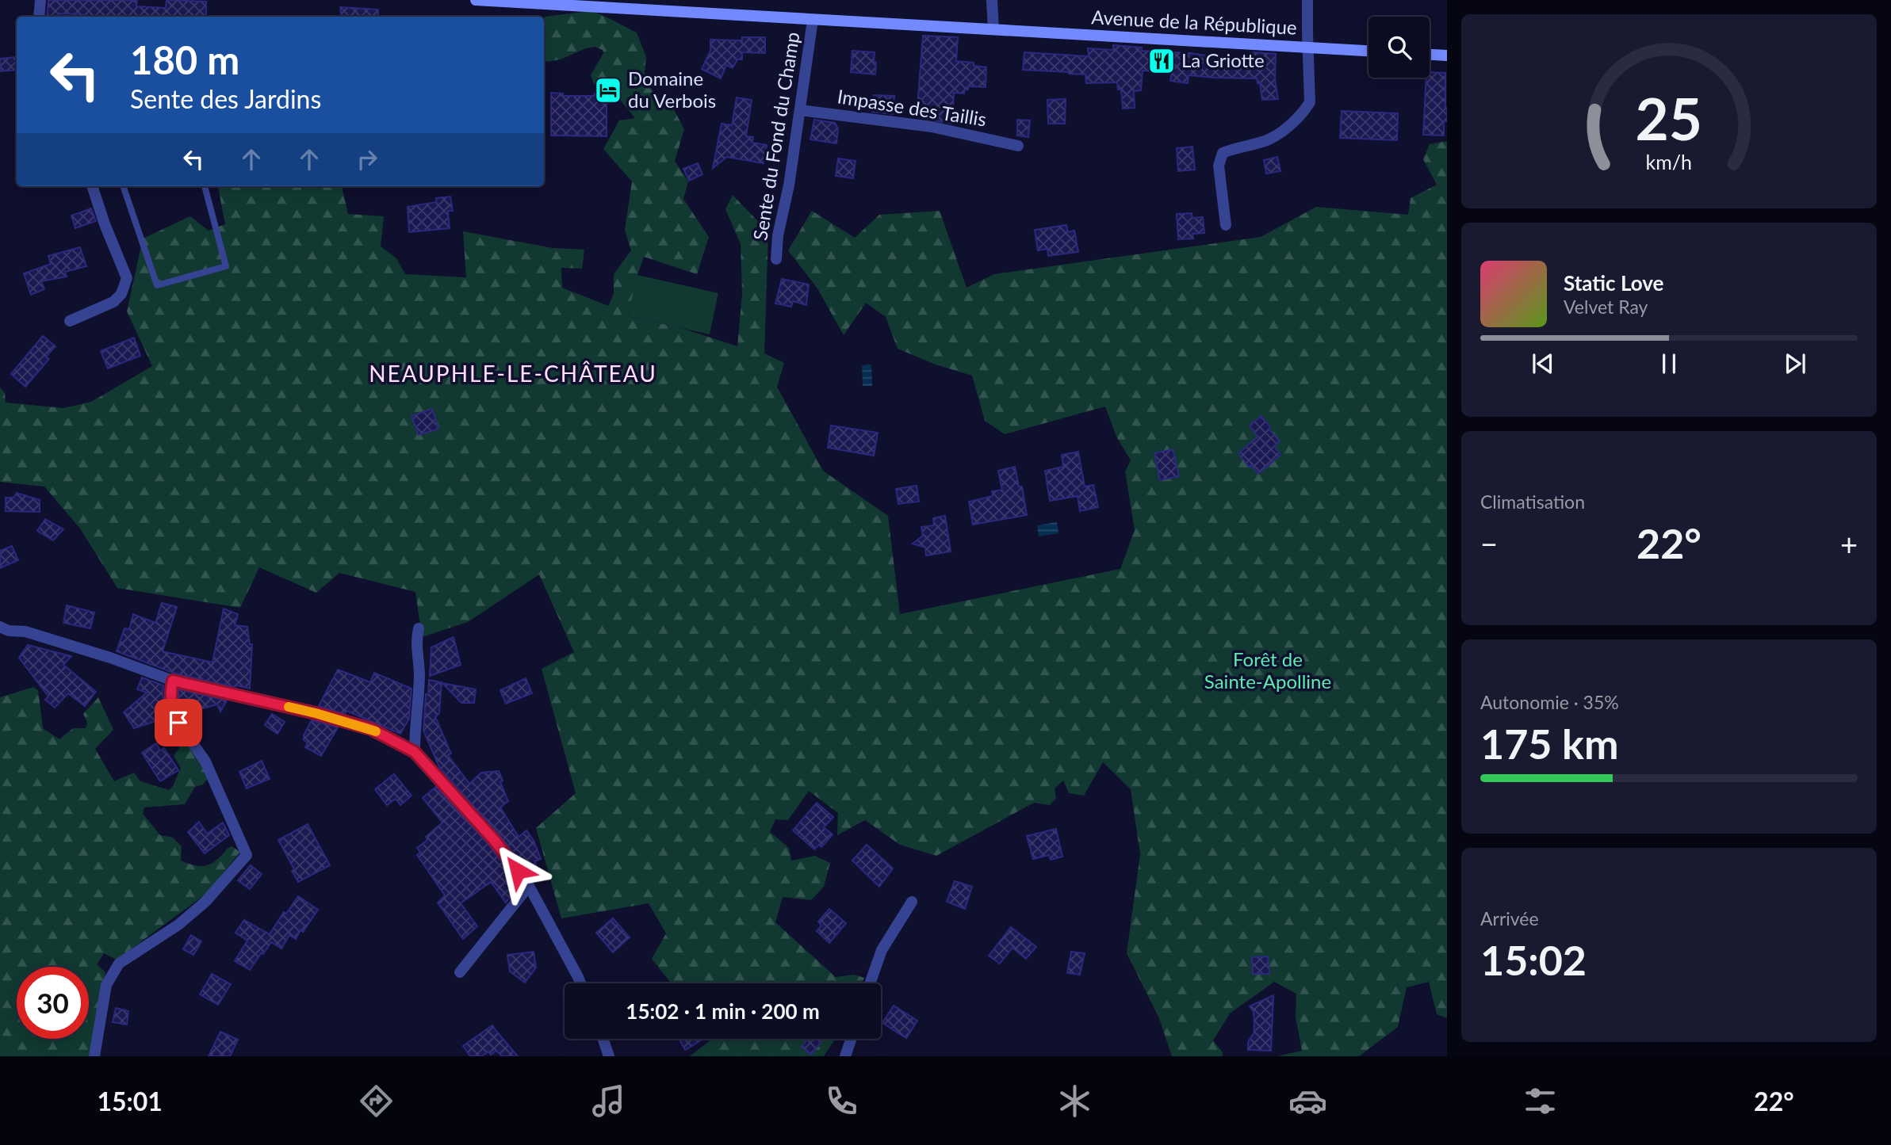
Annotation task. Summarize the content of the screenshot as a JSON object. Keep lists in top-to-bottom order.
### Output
{
  "streets": {
    "main road": ["Avenue de la République"],
    "street": ["Impasse des Taillis", "Sente du Fond du Champ"]
  },
  "crossings": [
    ["Avenue de la République", "Sente du Fond du Champ"],
    ["Impasse des Taillis", "Sente du Fond du Champ"]
  ],
  "districts": ["NEAUPHLE-LE-CHÂTEAU"],
  "parks": ["Forêt de Sainte-Apolline"],
  "places": {
    "restaurant": ["La Griotte"],
    "hotel": ["Domaine du Verbois"]
  },
  "page": {
    "turn": ["180 m", "Sente des Jardins"],
    "song": ["Static Love", "Velvet Ray"],
    "tile": [
      "Climatisation",
      ["Autonomie · 35%", "175 km"],
      ["Arrivée", "15:02"]
    ],
    "heat": ["−", "22°", "+"],
    "limit": "30",
    "trip": "15:02 · 1 min · 200 m",
    "tabs": ["15:01", "22°"],
    "gauge": ["25", "km/h"]
  }
}
